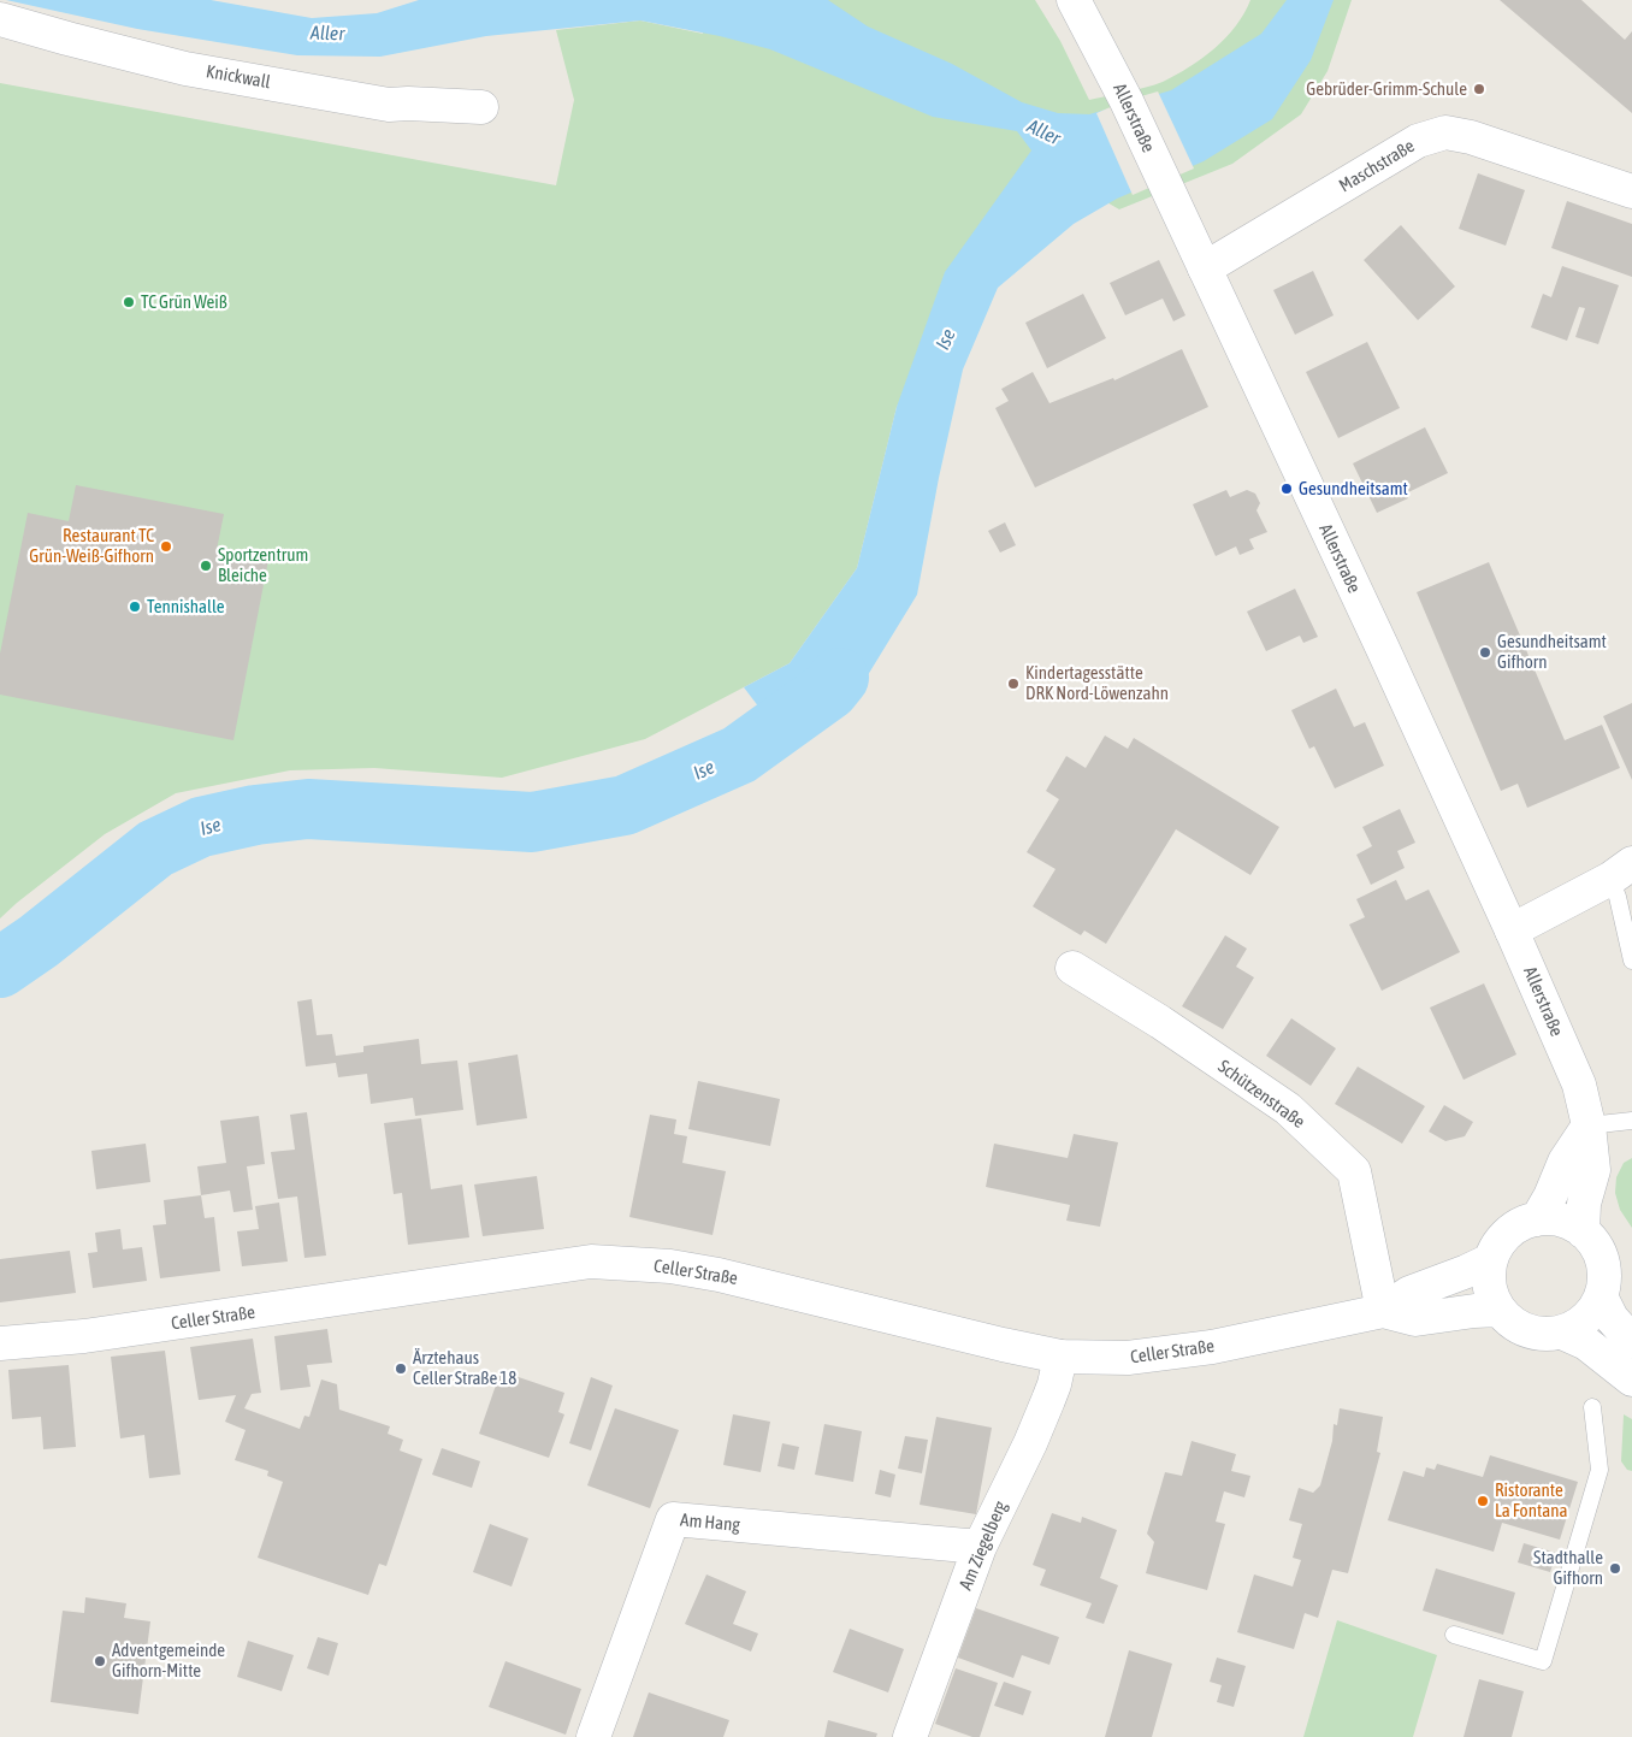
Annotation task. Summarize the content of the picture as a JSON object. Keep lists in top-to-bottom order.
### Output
{
  "streets": {
    "street": [
      "Knickwall",
      "Allerstraße",
      "Maschstraße",
      "Schützenstraße",
      "Celler Straße",
      "Am Hang",
      "Am Ziegelberg"
    ]
  },
  "crossings": [
    ["Allerstraße", "Maschstraße"],
    ["Allerstraße", "Celler Straße"],
    ["Schützenstraße", "Celler Straße"],
    ["Celler Straße", "Am Ziegelberg"],
    ["Am Hang", "Am Ziegelberg"]
  ],
  "water": ["Aller", "Ise"],
  "places": [
    "Gebrüder-Grimm-Schule",
    "TC Grün Weiß",
    "Gesundheitsamt",
    "Restaurant TC Grün-Weiß-Gifhorn",
    "Sportzentrum Bleiche",
    "Tennishalle",
    "Gesundheitsamt Gifhorn",
    "Kindertagesstätte DRK Nord-Löwenzahn",
    "Ärztehaus Celler Straße 18",
    "Ristorante La Fontana",
    "Stadthalle Gifhorn",
    "Adventgemeinde Gifhorn-Mitte"
  ]
}
